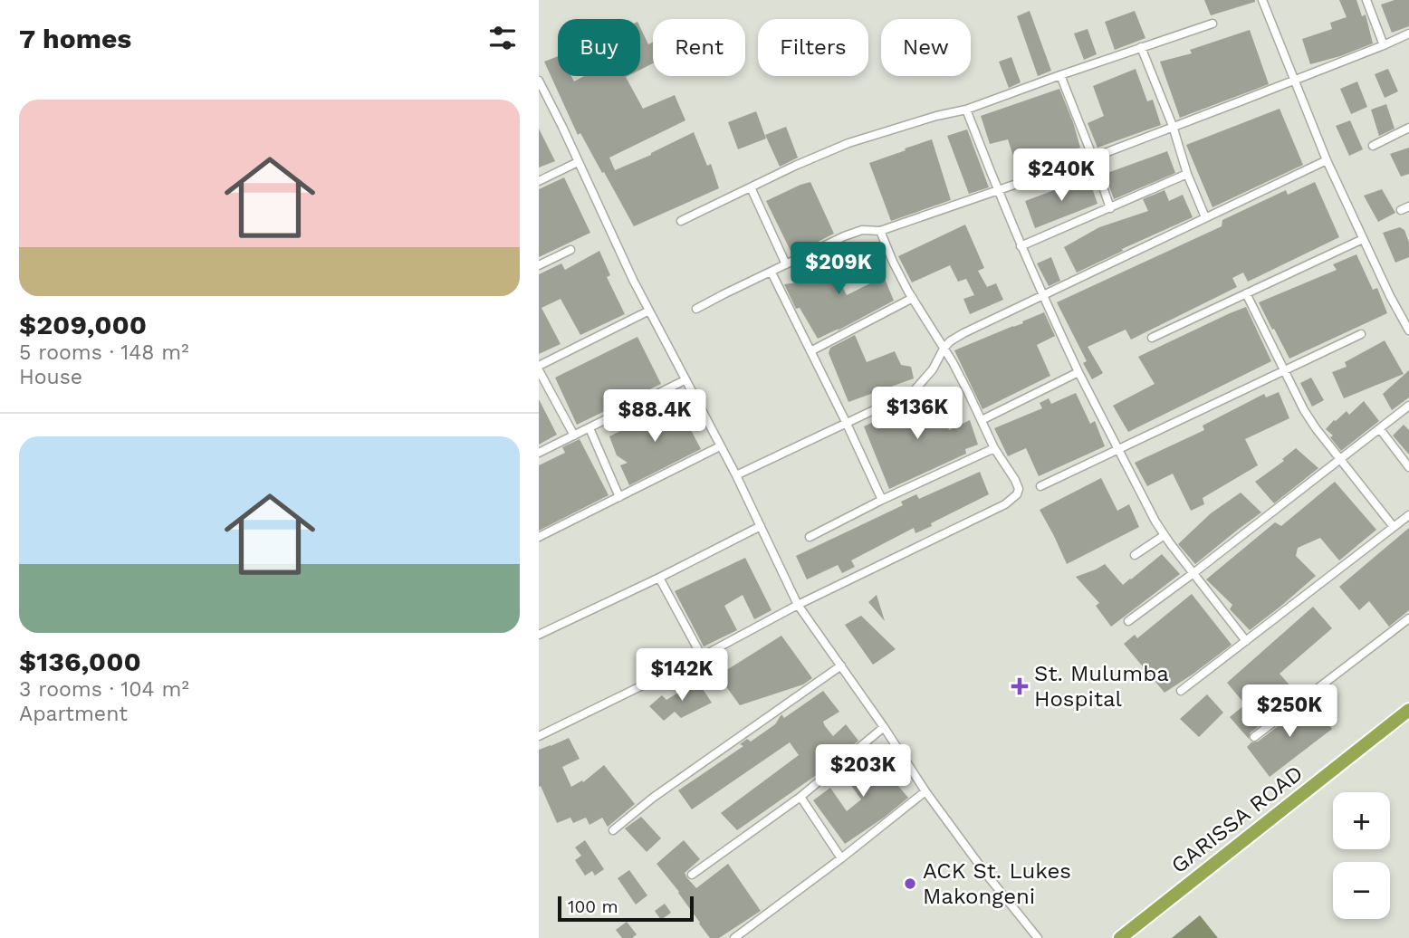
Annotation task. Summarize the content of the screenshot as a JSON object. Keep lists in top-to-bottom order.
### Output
{
  "streets": {
    "highway": ["GARISSA ROAD"]
  },
  "places": {
    "health": ["St. Mulumba Hospital"],
    "other": ["ACK St. Lukes Makongeni"]
  },
  "scale_bar": "100 m",
  "page": {
    "heading": "7 homes",
    "chip": [
      "Buy",
      "Rent",
      "Filters",
      "New"
    ],
    "list": [
      {
        "name": "$209,000",
        "note": "5 rooms · 148 m² · House"
      },
      {
        "name": "$136,000",
        "note": "3 rooms · 104 m² · Apartment"
      }
    ],
    "price": [
      "$240K",
      "$209K",
      "$136K",
      "$88.4K",
      "$142K",
      "$250K",
      "$203K"
    ],
    "map_buttons": ["+", "−"],
    "scale": "100 m"
  }
}
